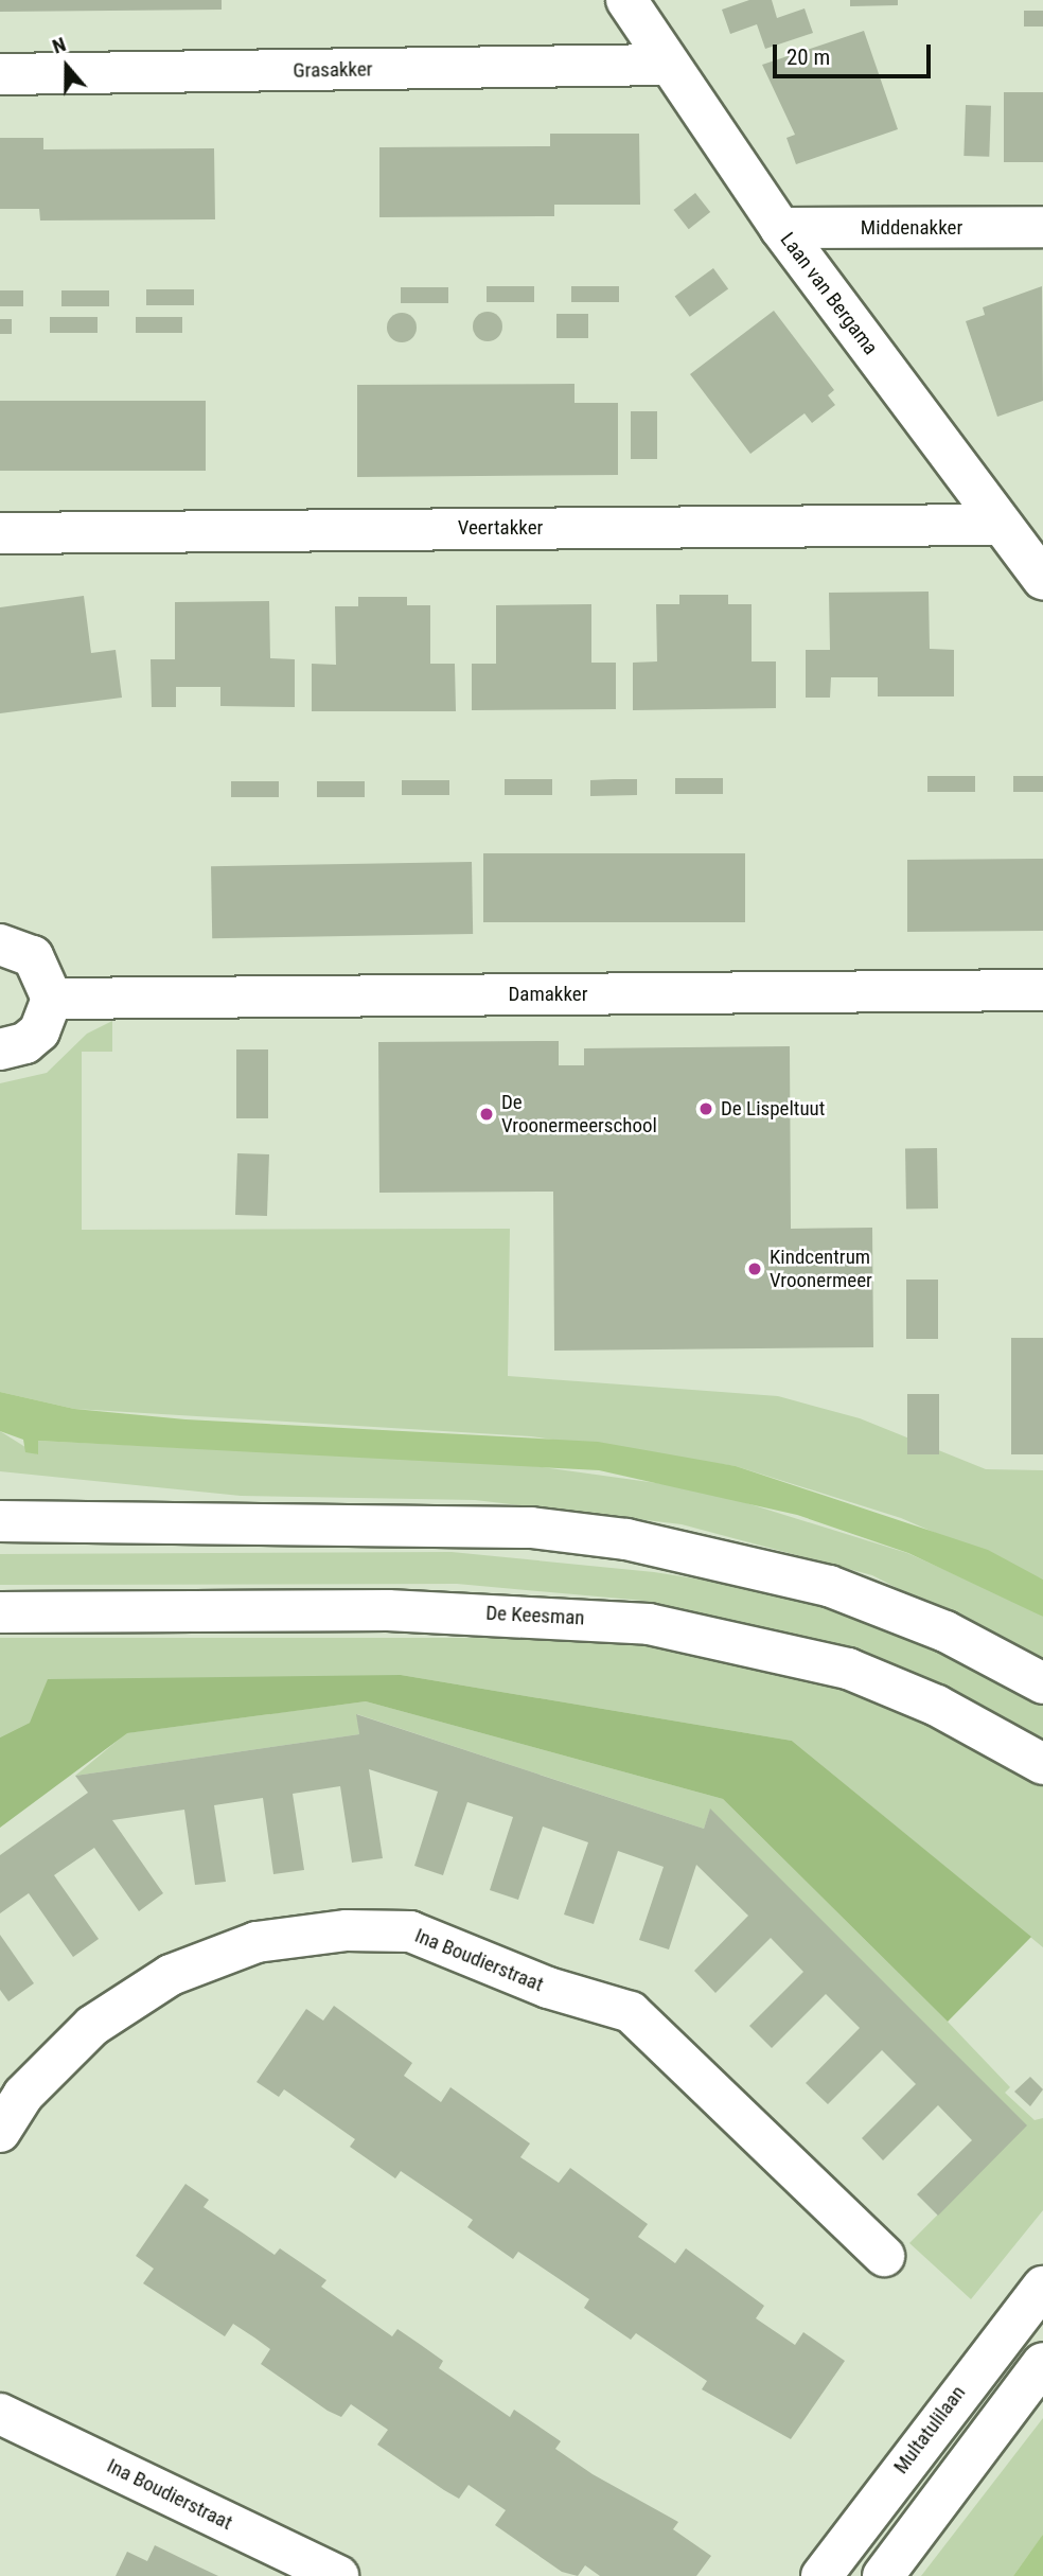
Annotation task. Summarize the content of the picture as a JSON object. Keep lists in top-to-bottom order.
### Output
{
  "streets": {
    "street": [
      "Grasakker",
      "Middenakker",
      "Laan van Bergama",
      "Veertakker",
      "Damakker",
      "De Keesman",
      "Ina Boudierstraat",
      "Multatulilaan"
    ]
  },
  "crossings": [
    ["Grasakker", "Laan van Bergama"],
    ["Middenakker", "Laan van Bergama"],
    ["Laan van Bergama", "Veertakker"]
  ],
  "places": ["De Lispeltuut", "De Vroonermeerschool", "Kindcentrum Vroonermeer"],
  "scale_bar": "20 m",
  "north": "top"
}
